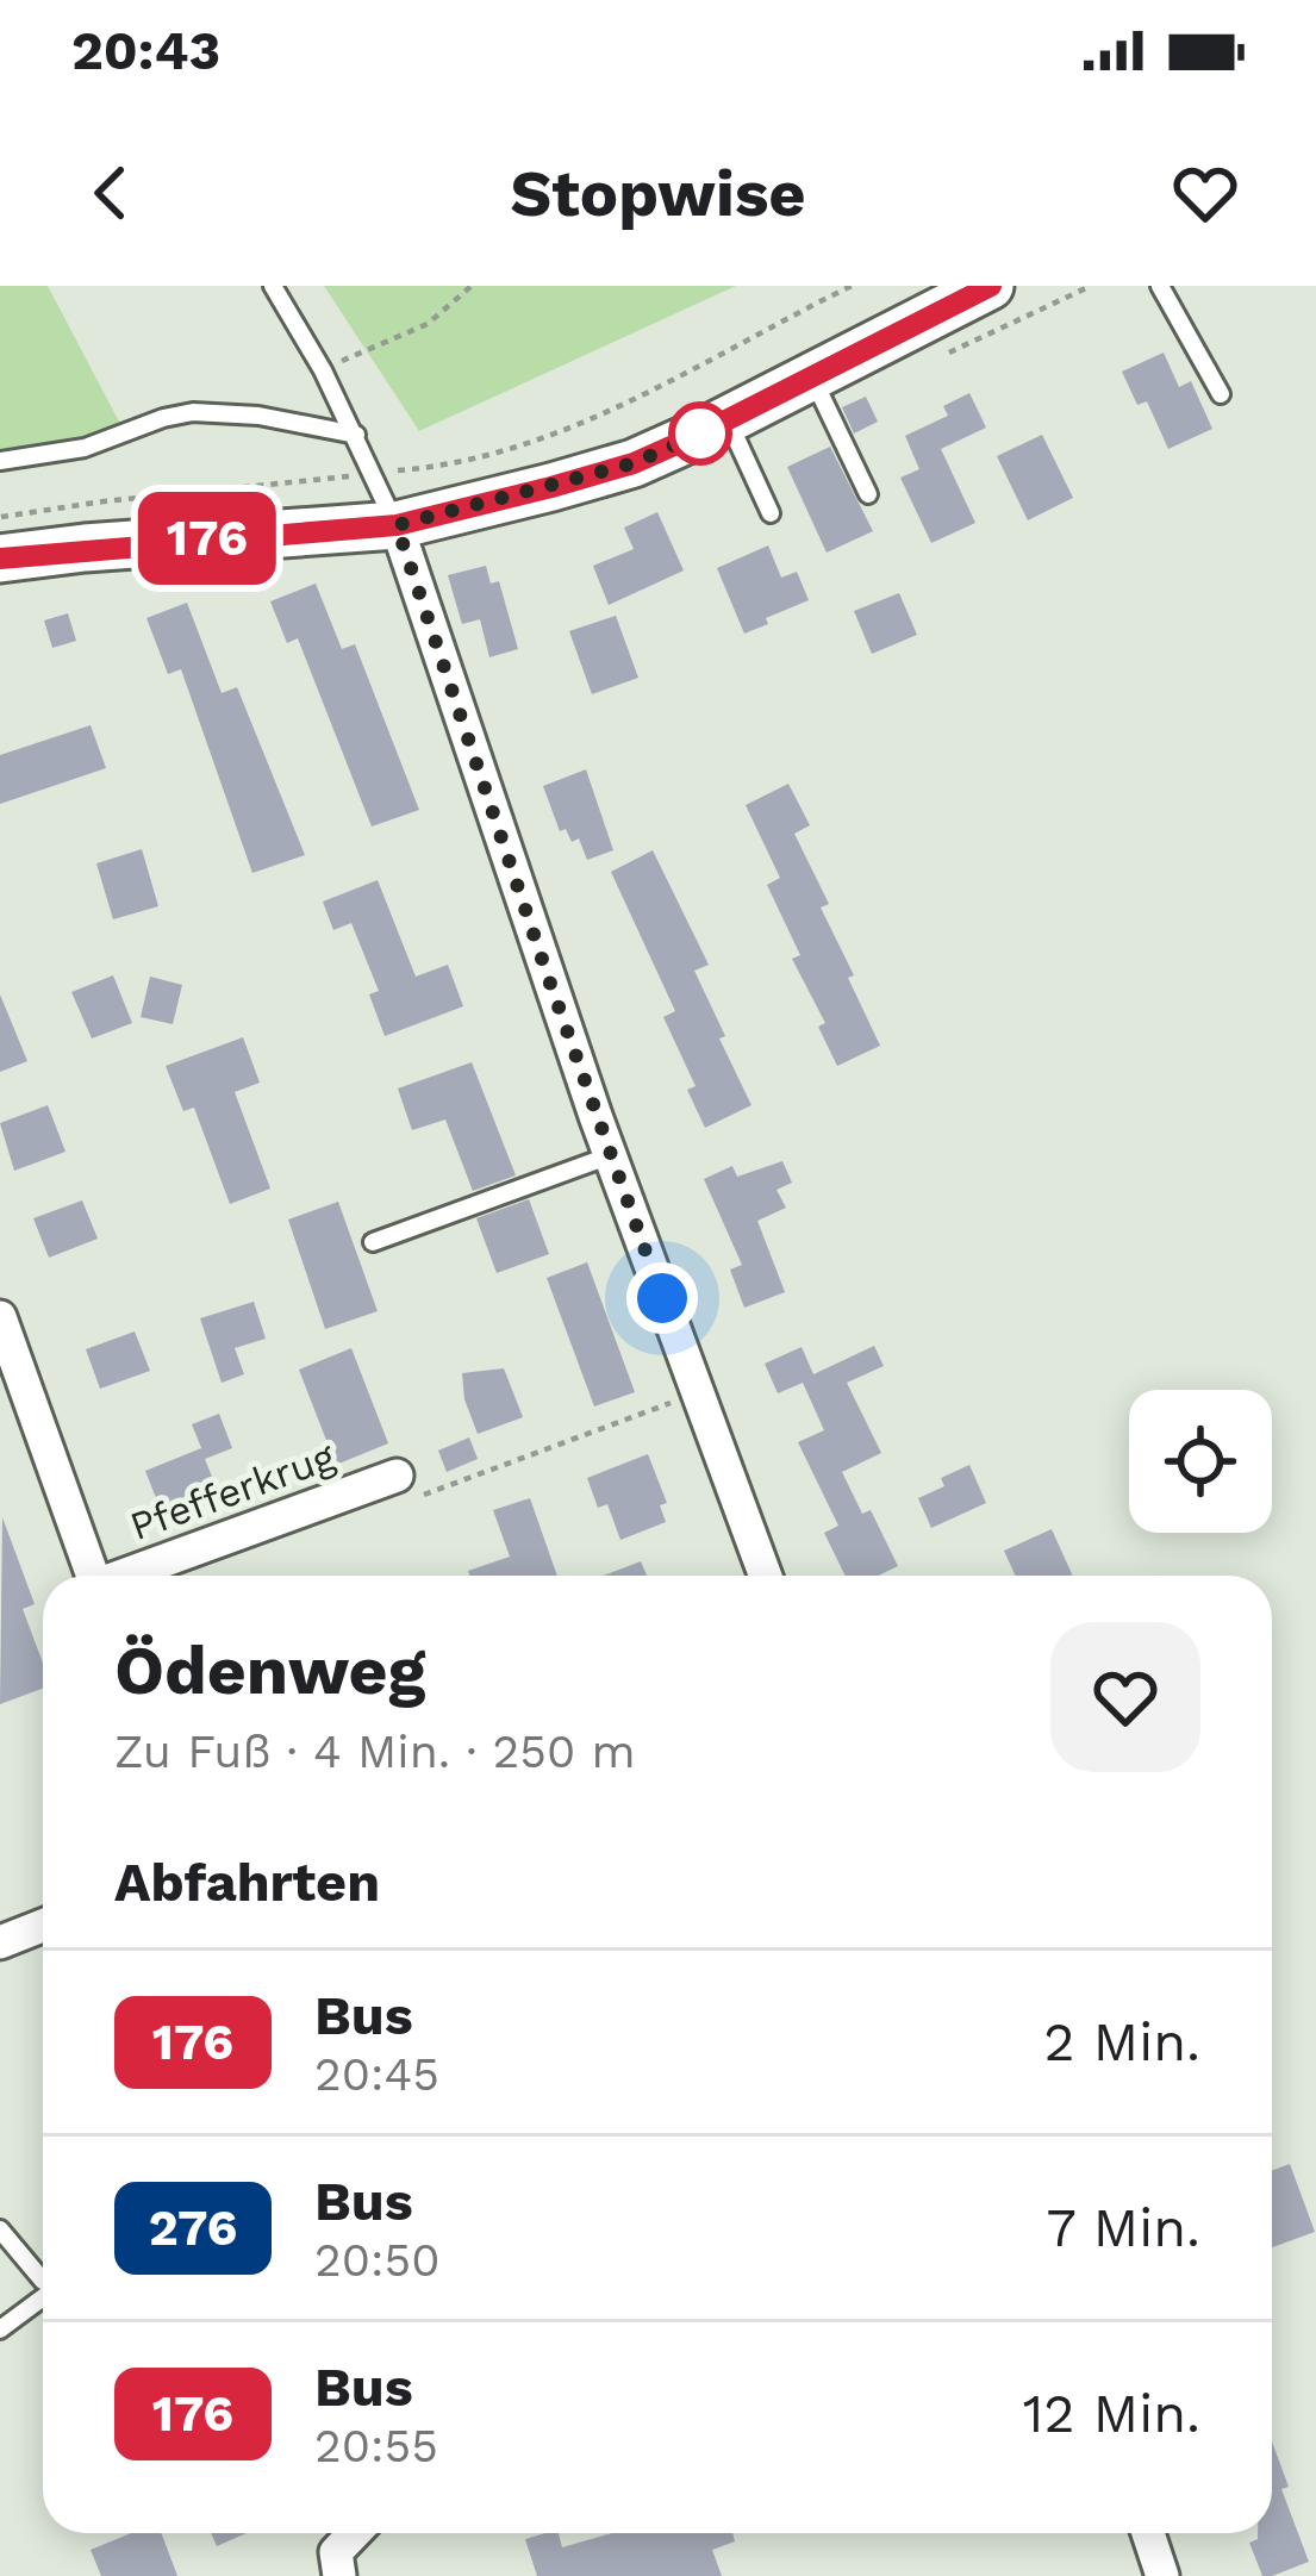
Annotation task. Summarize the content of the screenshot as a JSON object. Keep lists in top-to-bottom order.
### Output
{
  "streets": {
    "street": ["Pfefferkrug"]
  },
  "lines": ["bus line 176"],
  "page": {
    "status": "20:43",
    "header": "Stopwise",
    "on_map": "176",
    "heading": [
      ["Ödenweg", "Zu Fuß · 4 Min. · 250 m"],
      "Abfahrten"
    ],
    "list": [
      {
        "mark": "176",
        "name": "Bus",
        "note": "20:45",
        "value": "2 Min."
      },
      {
        "mark": "276",
        "name": "Bus",
        "note": "20:50",
        "value": "7 Min."
      },
      {
        "mark": "176",
        "name": "Bus",
        "note": "20:55",
        "value": "12 Min."
      }
    ]
  }
}
